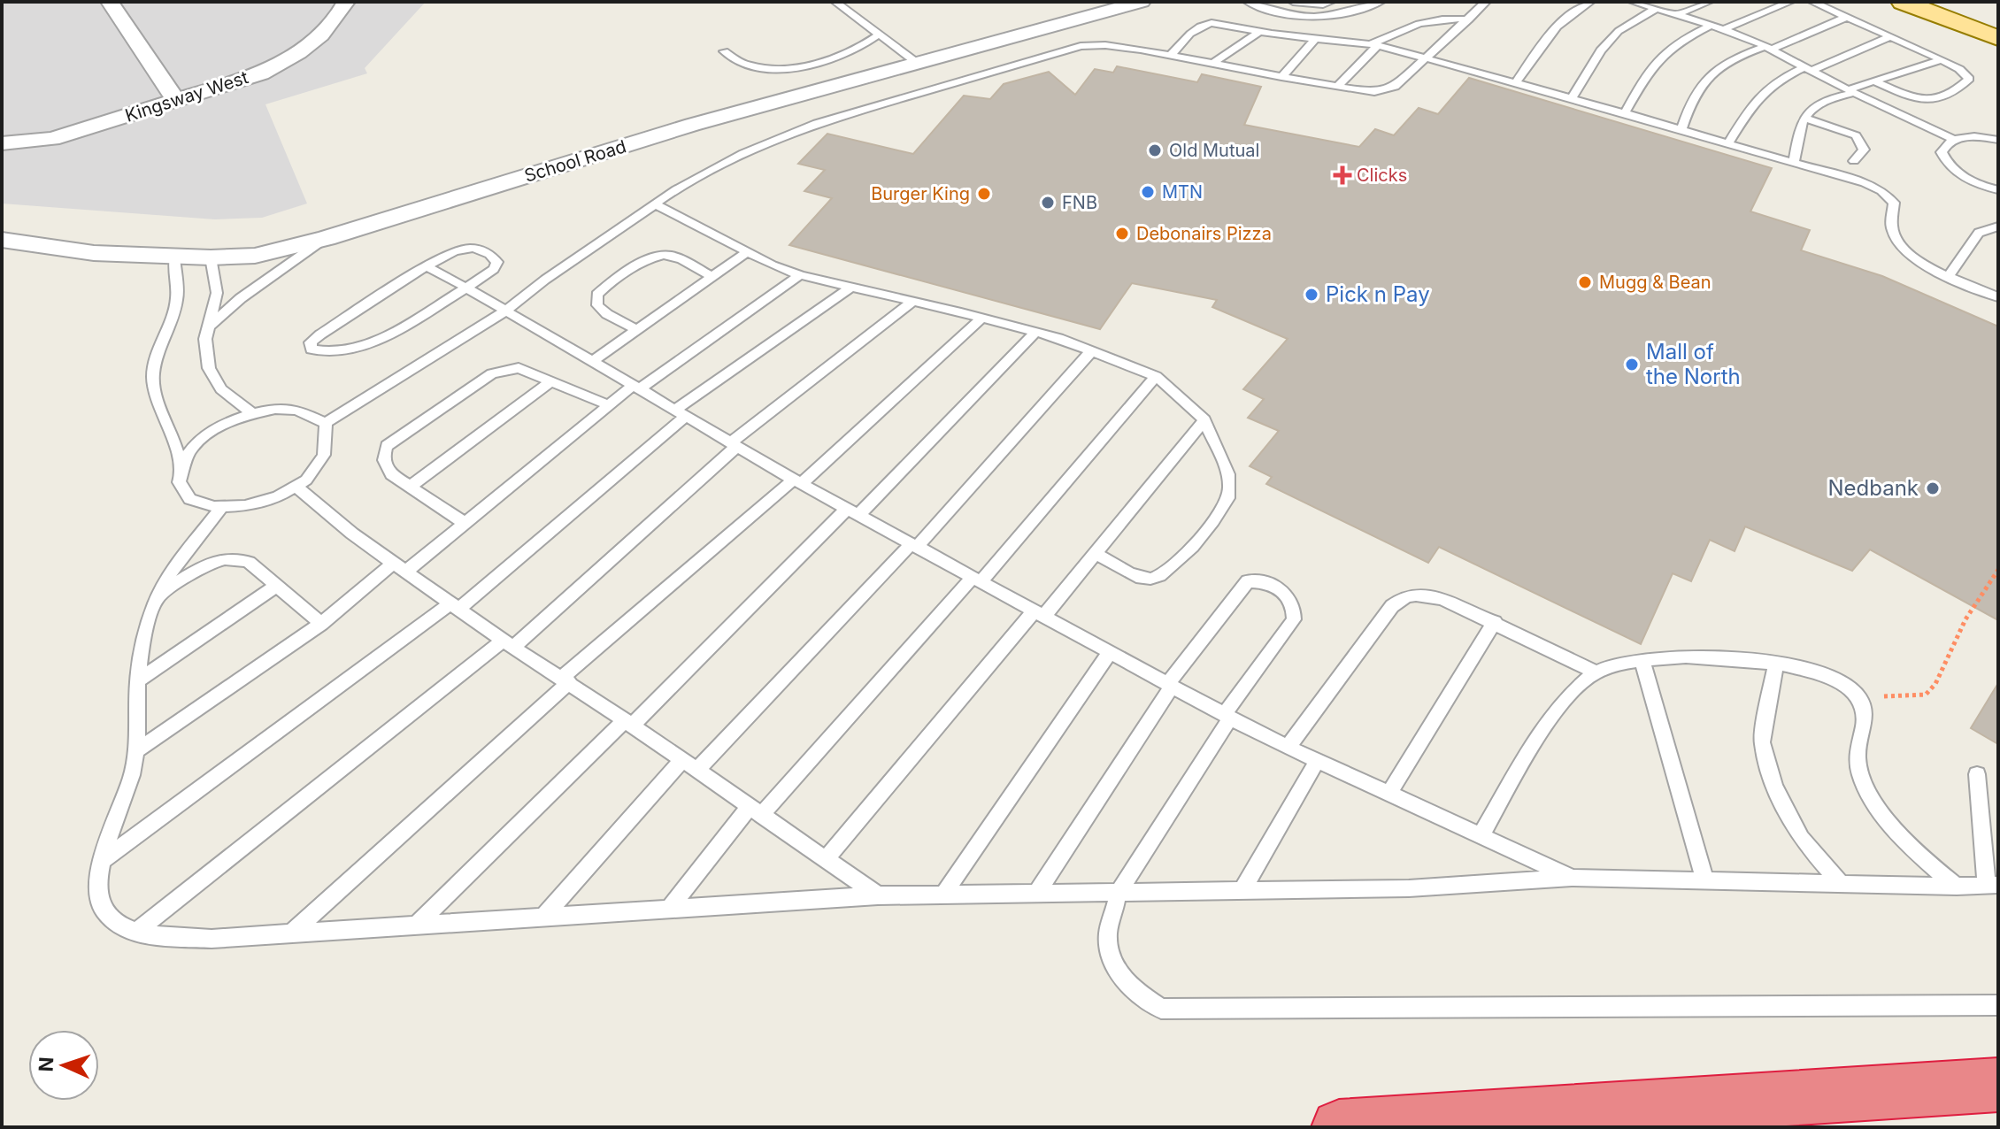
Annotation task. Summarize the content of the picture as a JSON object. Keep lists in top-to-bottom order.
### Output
{
  "streets": {
    "street": ["Kingsway West", "School Road"]
  },
  "places": {
    "other": [
      "Old Mutual",
      "MTN",
      "Burger King",
      "FNB",
      "Debonairs Pizza",
      "Mugg & Bean",
      "Pick n Pay",
      "Mall of the North",
      "Nedbank"
    ],
    "health": ["Clicks"]
  },
  "north": "left"
}
